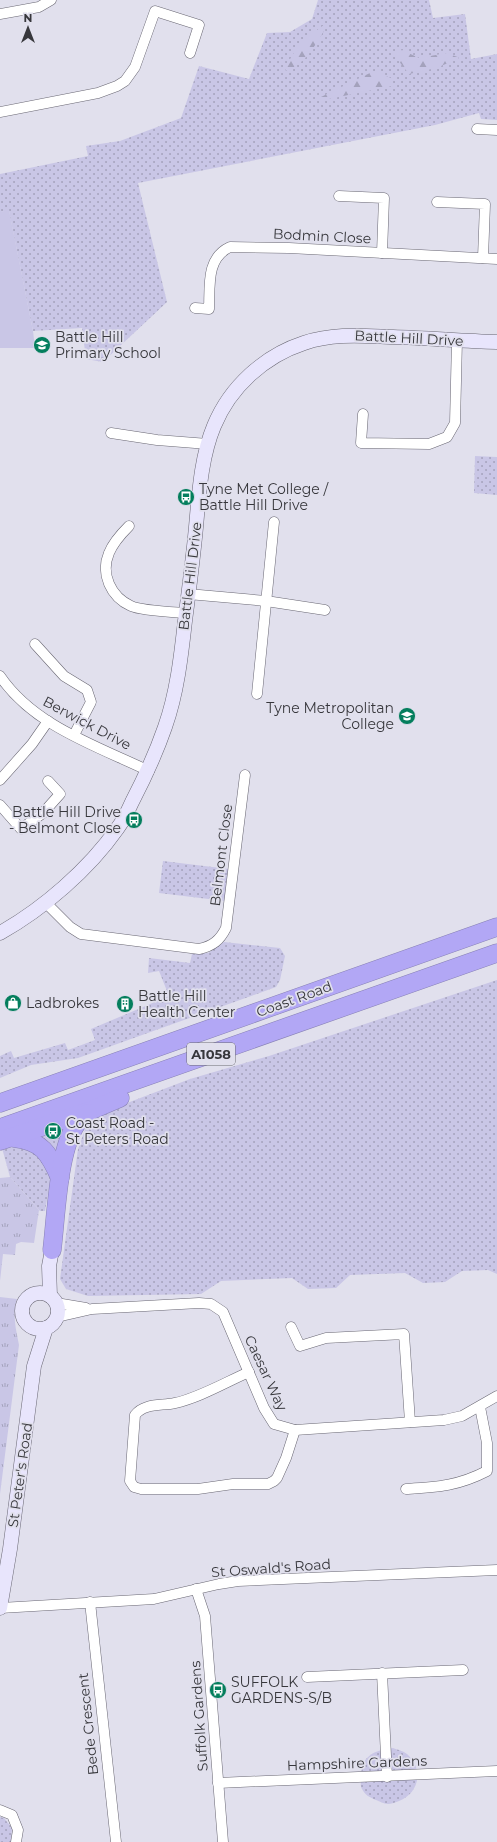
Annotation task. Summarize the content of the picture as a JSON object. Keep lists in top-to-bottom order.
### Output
{
  "streets": {
    "highway": ["Coast Road", "A1058"],
    "street": [
      "Bodmin Close",
      "Battle Hill Drive",
      "Berwick Drive",
      "Belmont Close",
      "Caesar Way",
      "St Peter's Road",
      "St Oswald's Road",
      "Suffolk Gardens",
      "Bede Crescent",
      "Hampshire Gardens"
    ]
  },
  "crossings": [
    ["Battle Hill Drive", "Berwick Drive"],
    ["Battle Hill Drive", "Belmont Close"],
    ["Caesar Way", "St Peter's Road"],
    ["St Peter's Road", "St Oswald's Road"],
    ["St Oswald's Road", "Suffolk Gardens"],
    ["St Oswald's Road", "Bede Crescent"],
    ["Suffolk Gardens", "Hampshire Gardens"]
  ],
  "places": {
    "school or university": ["Battle Hill Primary School", "Tyne Metropolitan College"],
    "bus stop": [
      "Tyne Met College / Battle Hill Drive",
      "Battle Hill Drive - Belmont Close",
      "Coast Road - St Peters Road",
      "SUFFOLK GARDENS-S/B"
    ],
    "shop": ["Ladbrokes"],
    "building": ["Battle Hill Health Center"]
  },
  "north": "top"
}
